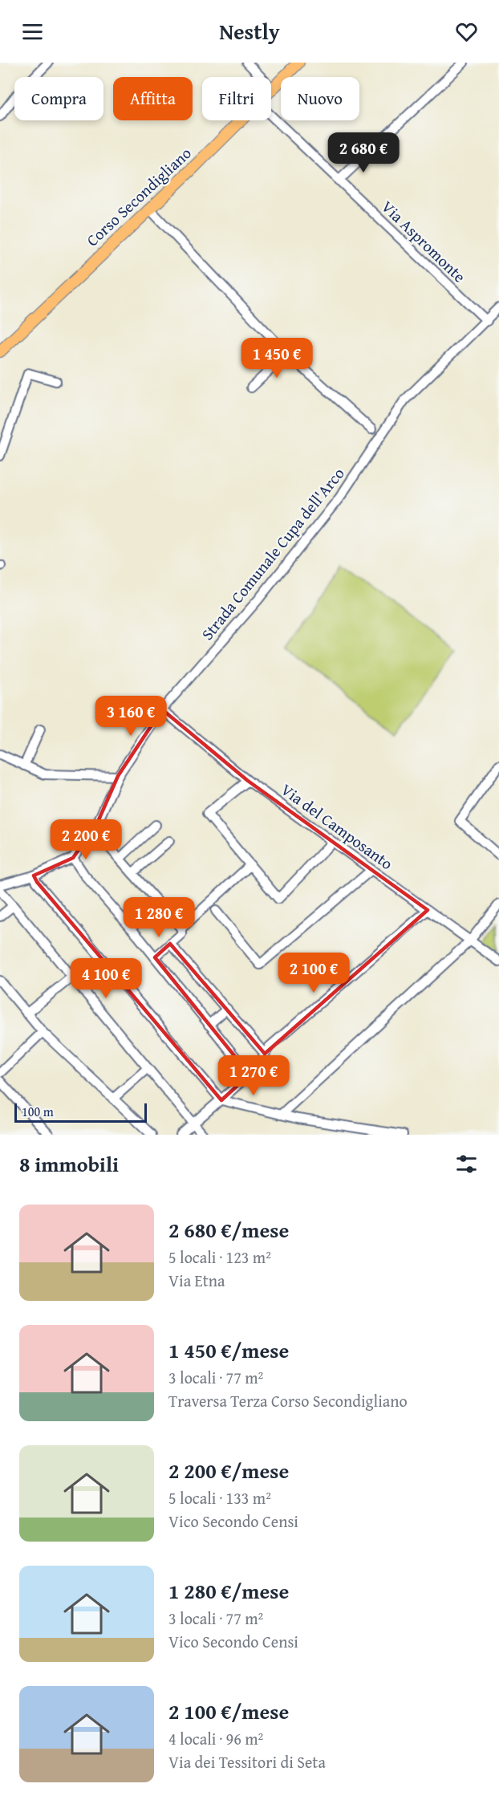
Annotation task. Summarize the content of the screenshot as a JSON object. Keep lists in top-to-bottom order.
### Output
{
  "streets": {
    "main road": ["Corso Secondigliano"],
    "street": ["Via Aspromonte", "Strada Comunale Cupa dell'Arco", "Via del Camposanto"]
  },
  "crossings": [
    ["Via Aspromonte", "Strada Comunale Cupa dell'Arco"],
    ["Strada Comunale Cupa dell'Arco", "Via del Camposanto"]
  ],
  "scale_bar": "100 m",
  "page": {
    "header": "Nestly",
    "chip": [
      "Compra",
      "Affitta",
      "Filtri",
      "Nuovo"
    ],
    "price": [
      "2 680 €",
      "1 450 €",
      "3 160 €",
      "2 200 €",
      "1 280 €",
      "2 100 €",
      "4 100 €",
      "1 270 €"
    ],
    "scale": "100 m",
    "heading": "8 immobili",
    "list": [
      {
        "name": "2 680 €/mese",
        "note": "5 locali · 123 m² · Via Etna"
      },
      {
        "name": "1 450 €/mese",
        "note": "3 locali · 77 m² · Traversa Terza Corso Secondigliano"
      },
      {
        "name": "2 200 €/mese",
        "note": "5 locali · 133 m² · Vico Secondo Censi"
      },
      {
        "name": "1 280 €/mese",
        "note": "3 locali · 77 m² · Vico Secondo Censi"
      },
      {
        "name": "2 100 €/mese",
        "note": "4 locali · 96 m² · Via dei Tessitori di Seta"
      }
    ]
  }
}
